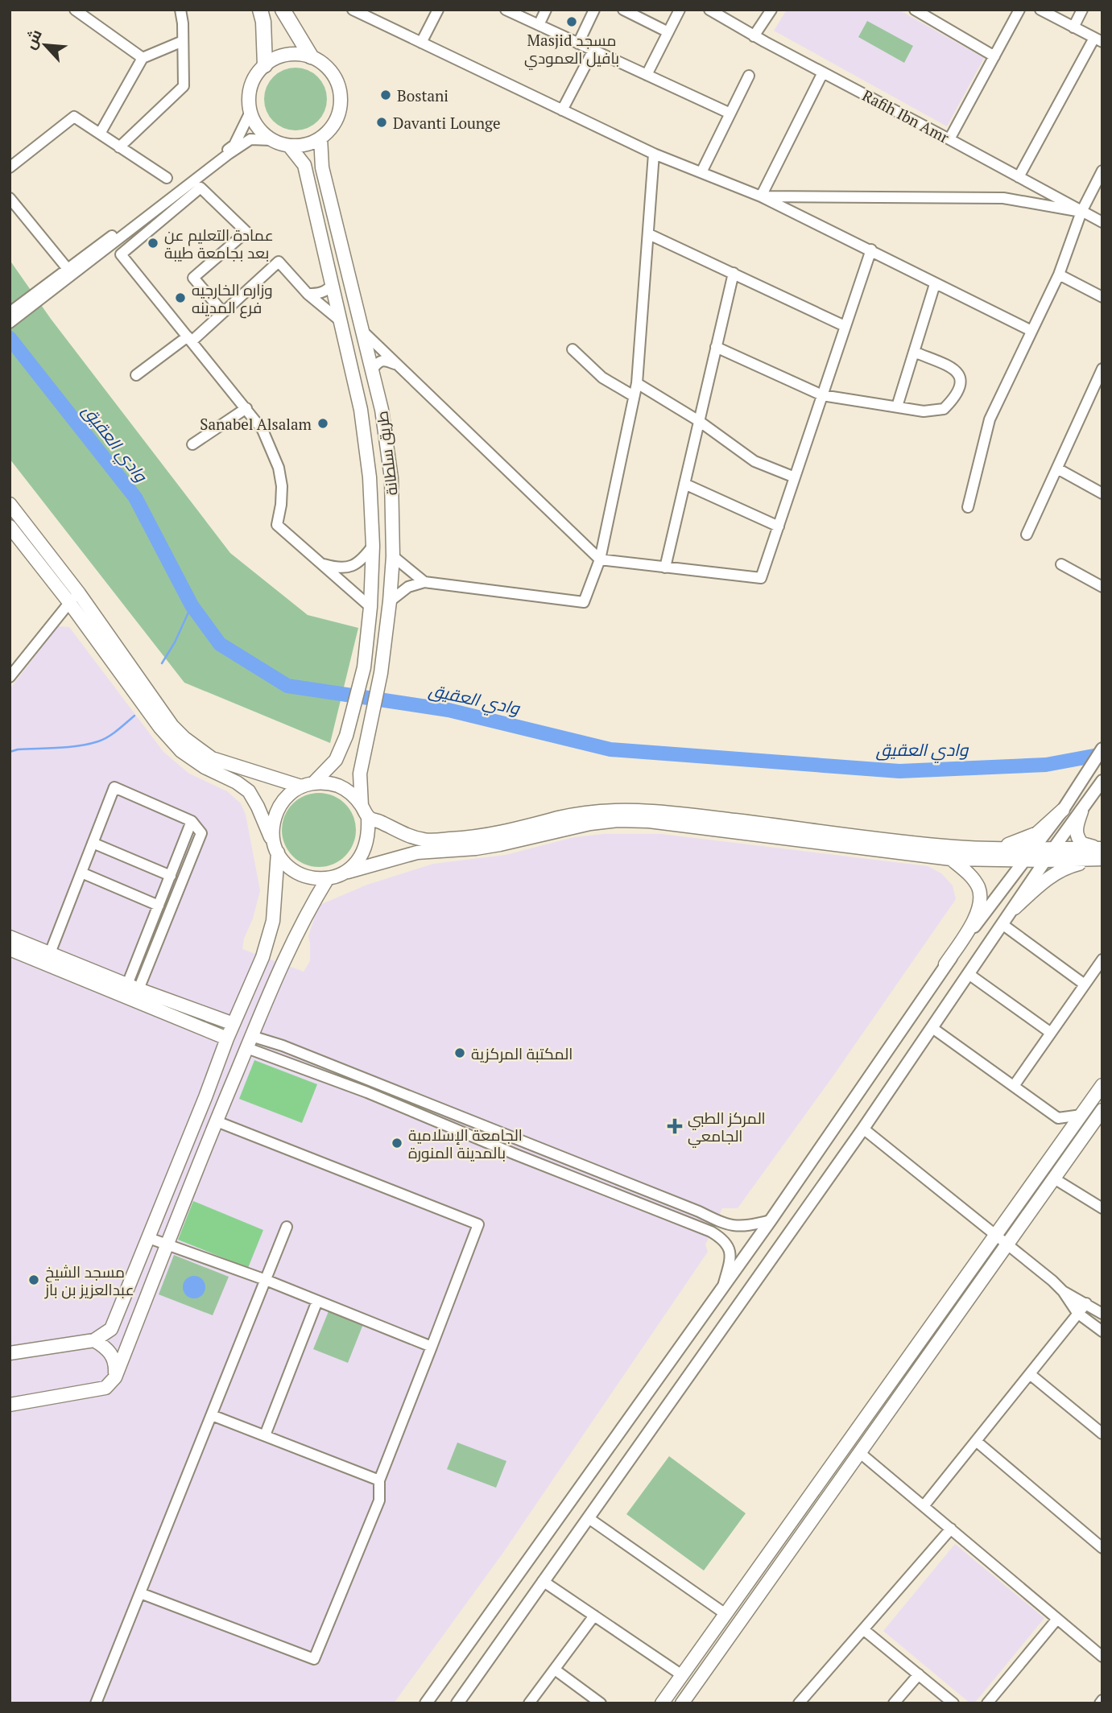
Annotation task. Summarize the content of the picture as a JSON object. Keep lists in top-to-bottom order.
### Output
{
  "streets": {
    "main road": ["طريق سلطانة"],
    "street": ["Rafih Ibn Amr"]
  },
  "water": ["وادي العقيق"],
  "places": {
    "other": [
      "Masjid مسجد بافيل العمودي",
      "Bostani",
      "Davanti Lounge",
      "عمادة التعليم عن بعد بجامعة طيبة",
      "وزاره الخارجيه فرع المدينه",
      "Sanabel Alsalam",
      "المكتبة المركزية",
      "الجامعة الإسلامية بالمدينة المنورة",
      "مسجد الشيخ عبدالعزيز بن باز"
    ],
    "health": ["المركز الطبي الجامعي"]
  },
  "north": "top left"
}
